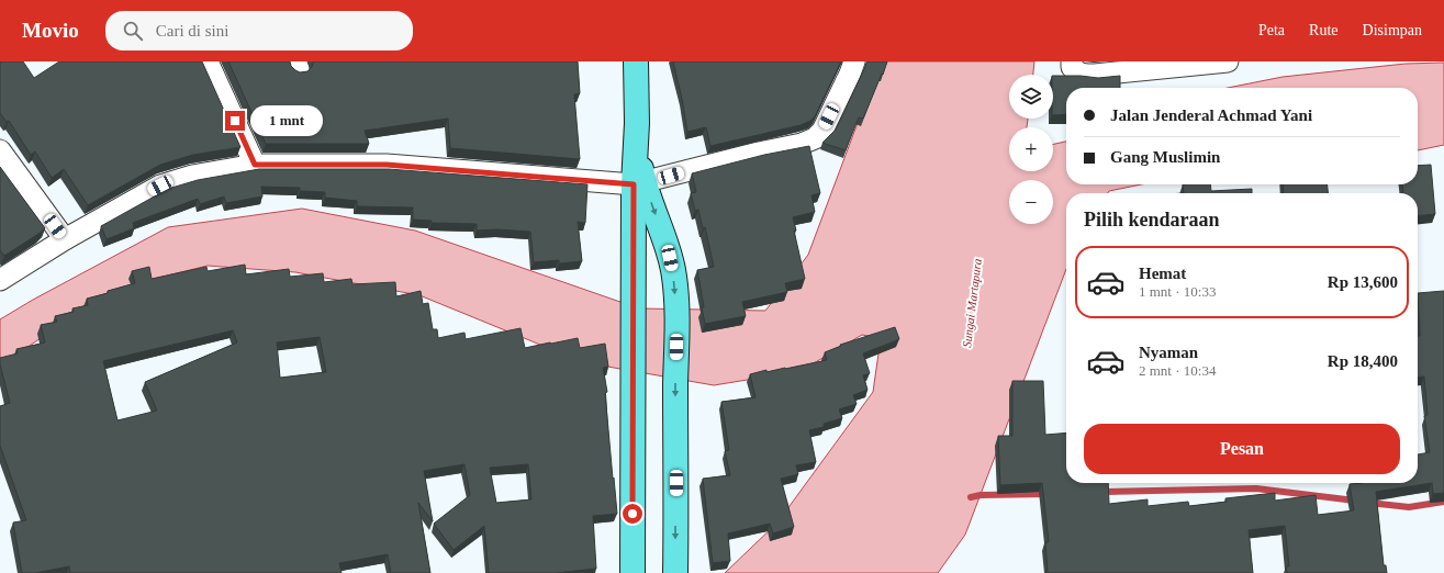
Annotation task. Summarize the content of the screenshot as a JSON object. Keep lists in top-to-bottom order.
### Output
{
  "water": ["Sungai Martapura"],
  "page": {
    "header": "Movio",
    "search": "Cari di sini",
    "nav": ["Peta", "Rute", "Disimpan"],
    "map_buttons": ["+", "−"],
    "banner": ["Jalan Jenderal Achmad Yani", "Gang Muslimin"],
    "bubble": "1 mnt",
    "heading": "Pilih kendaraan",
    "list": [
      {
        "name": "Hemat",
        "note": "1 mnt · 10:33",
        "value": "Rp 13,600"
      },
      {
        "name": "Nyaman",
        "note": "2 mnt · 10:34",
        "value": "Rp 18,400"
      }
    ],
    "buttons": "Pesan"
  }
}
